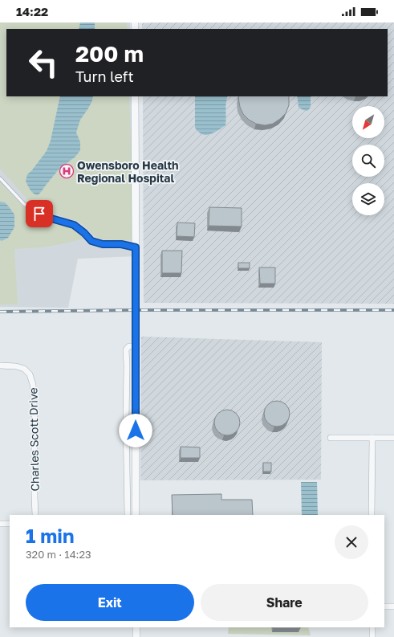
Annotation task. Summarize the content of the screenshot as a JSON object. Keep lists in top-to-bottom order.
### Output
{
  "streets": {
    "street": ["Charles Scott Drive"]
  },
  "places": {
    "hospital": ["Owensboro Health Regional Hospital"]
  },
  "north": "bottom left",
  "page": {
    "status": "14:22",
    "turn": ["200 m", "Turn left"],
    "heading": ["1 min", "320 m · 14:23"],
    "buttons": ["Exit", "Share"]
  }
}
